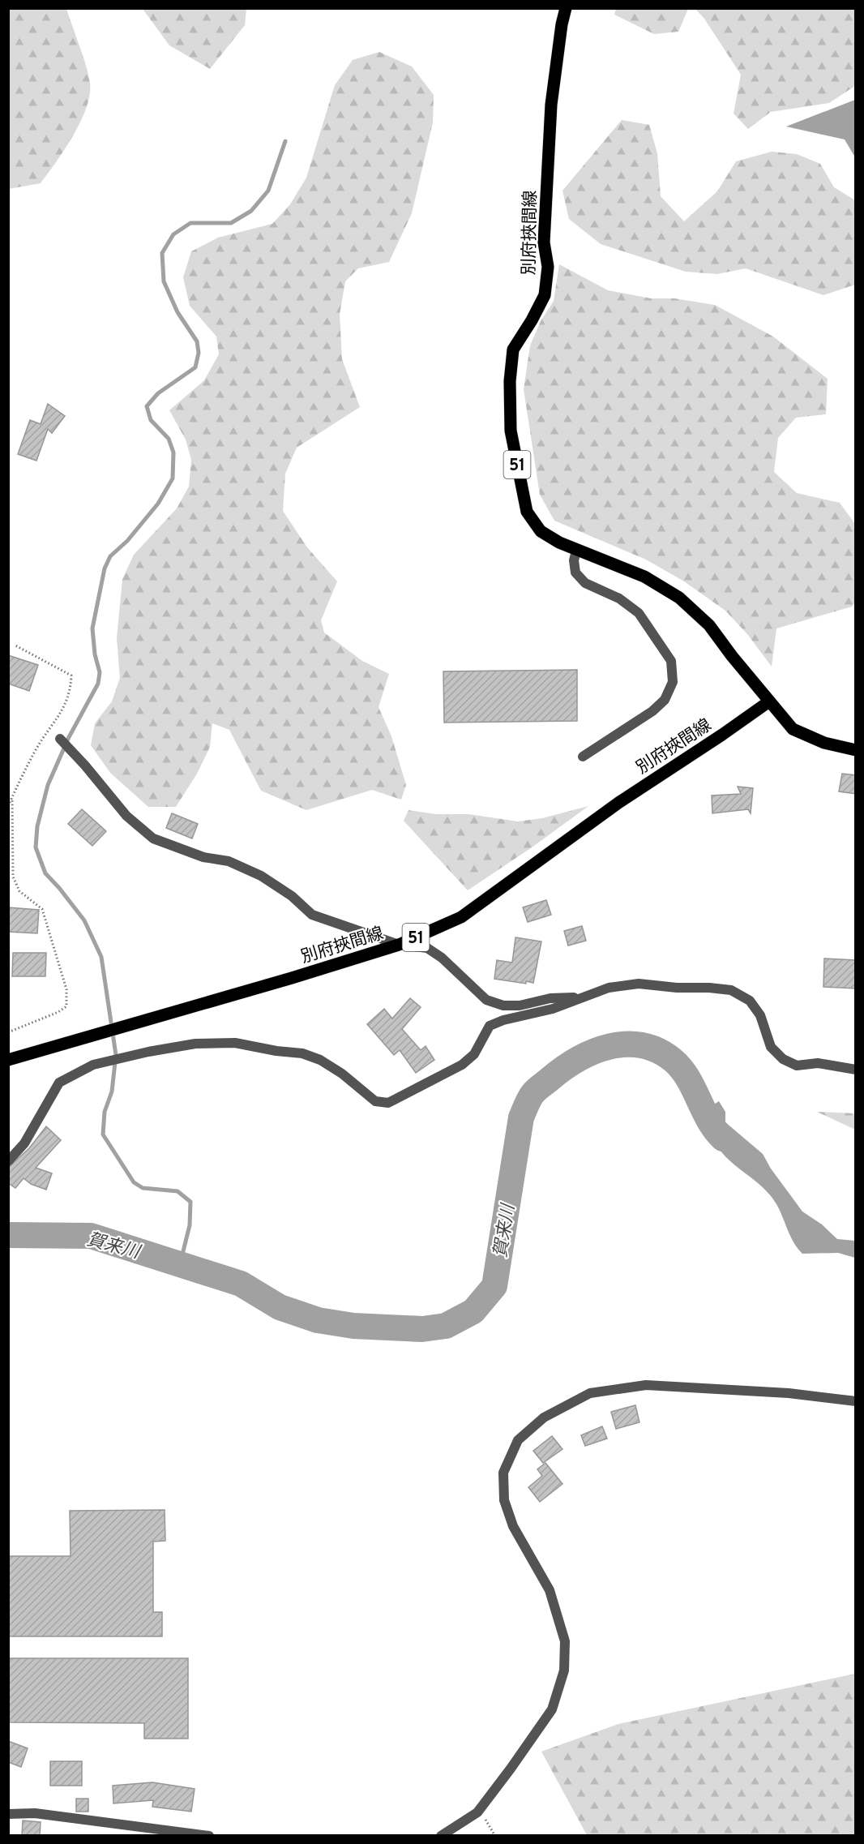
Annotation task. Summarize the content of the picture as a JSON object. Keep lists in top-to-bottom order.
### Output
{
  "streets": {
    "main road": ["別府挾間線", "51"]
  },
  "water": ["賀来川"]
}
